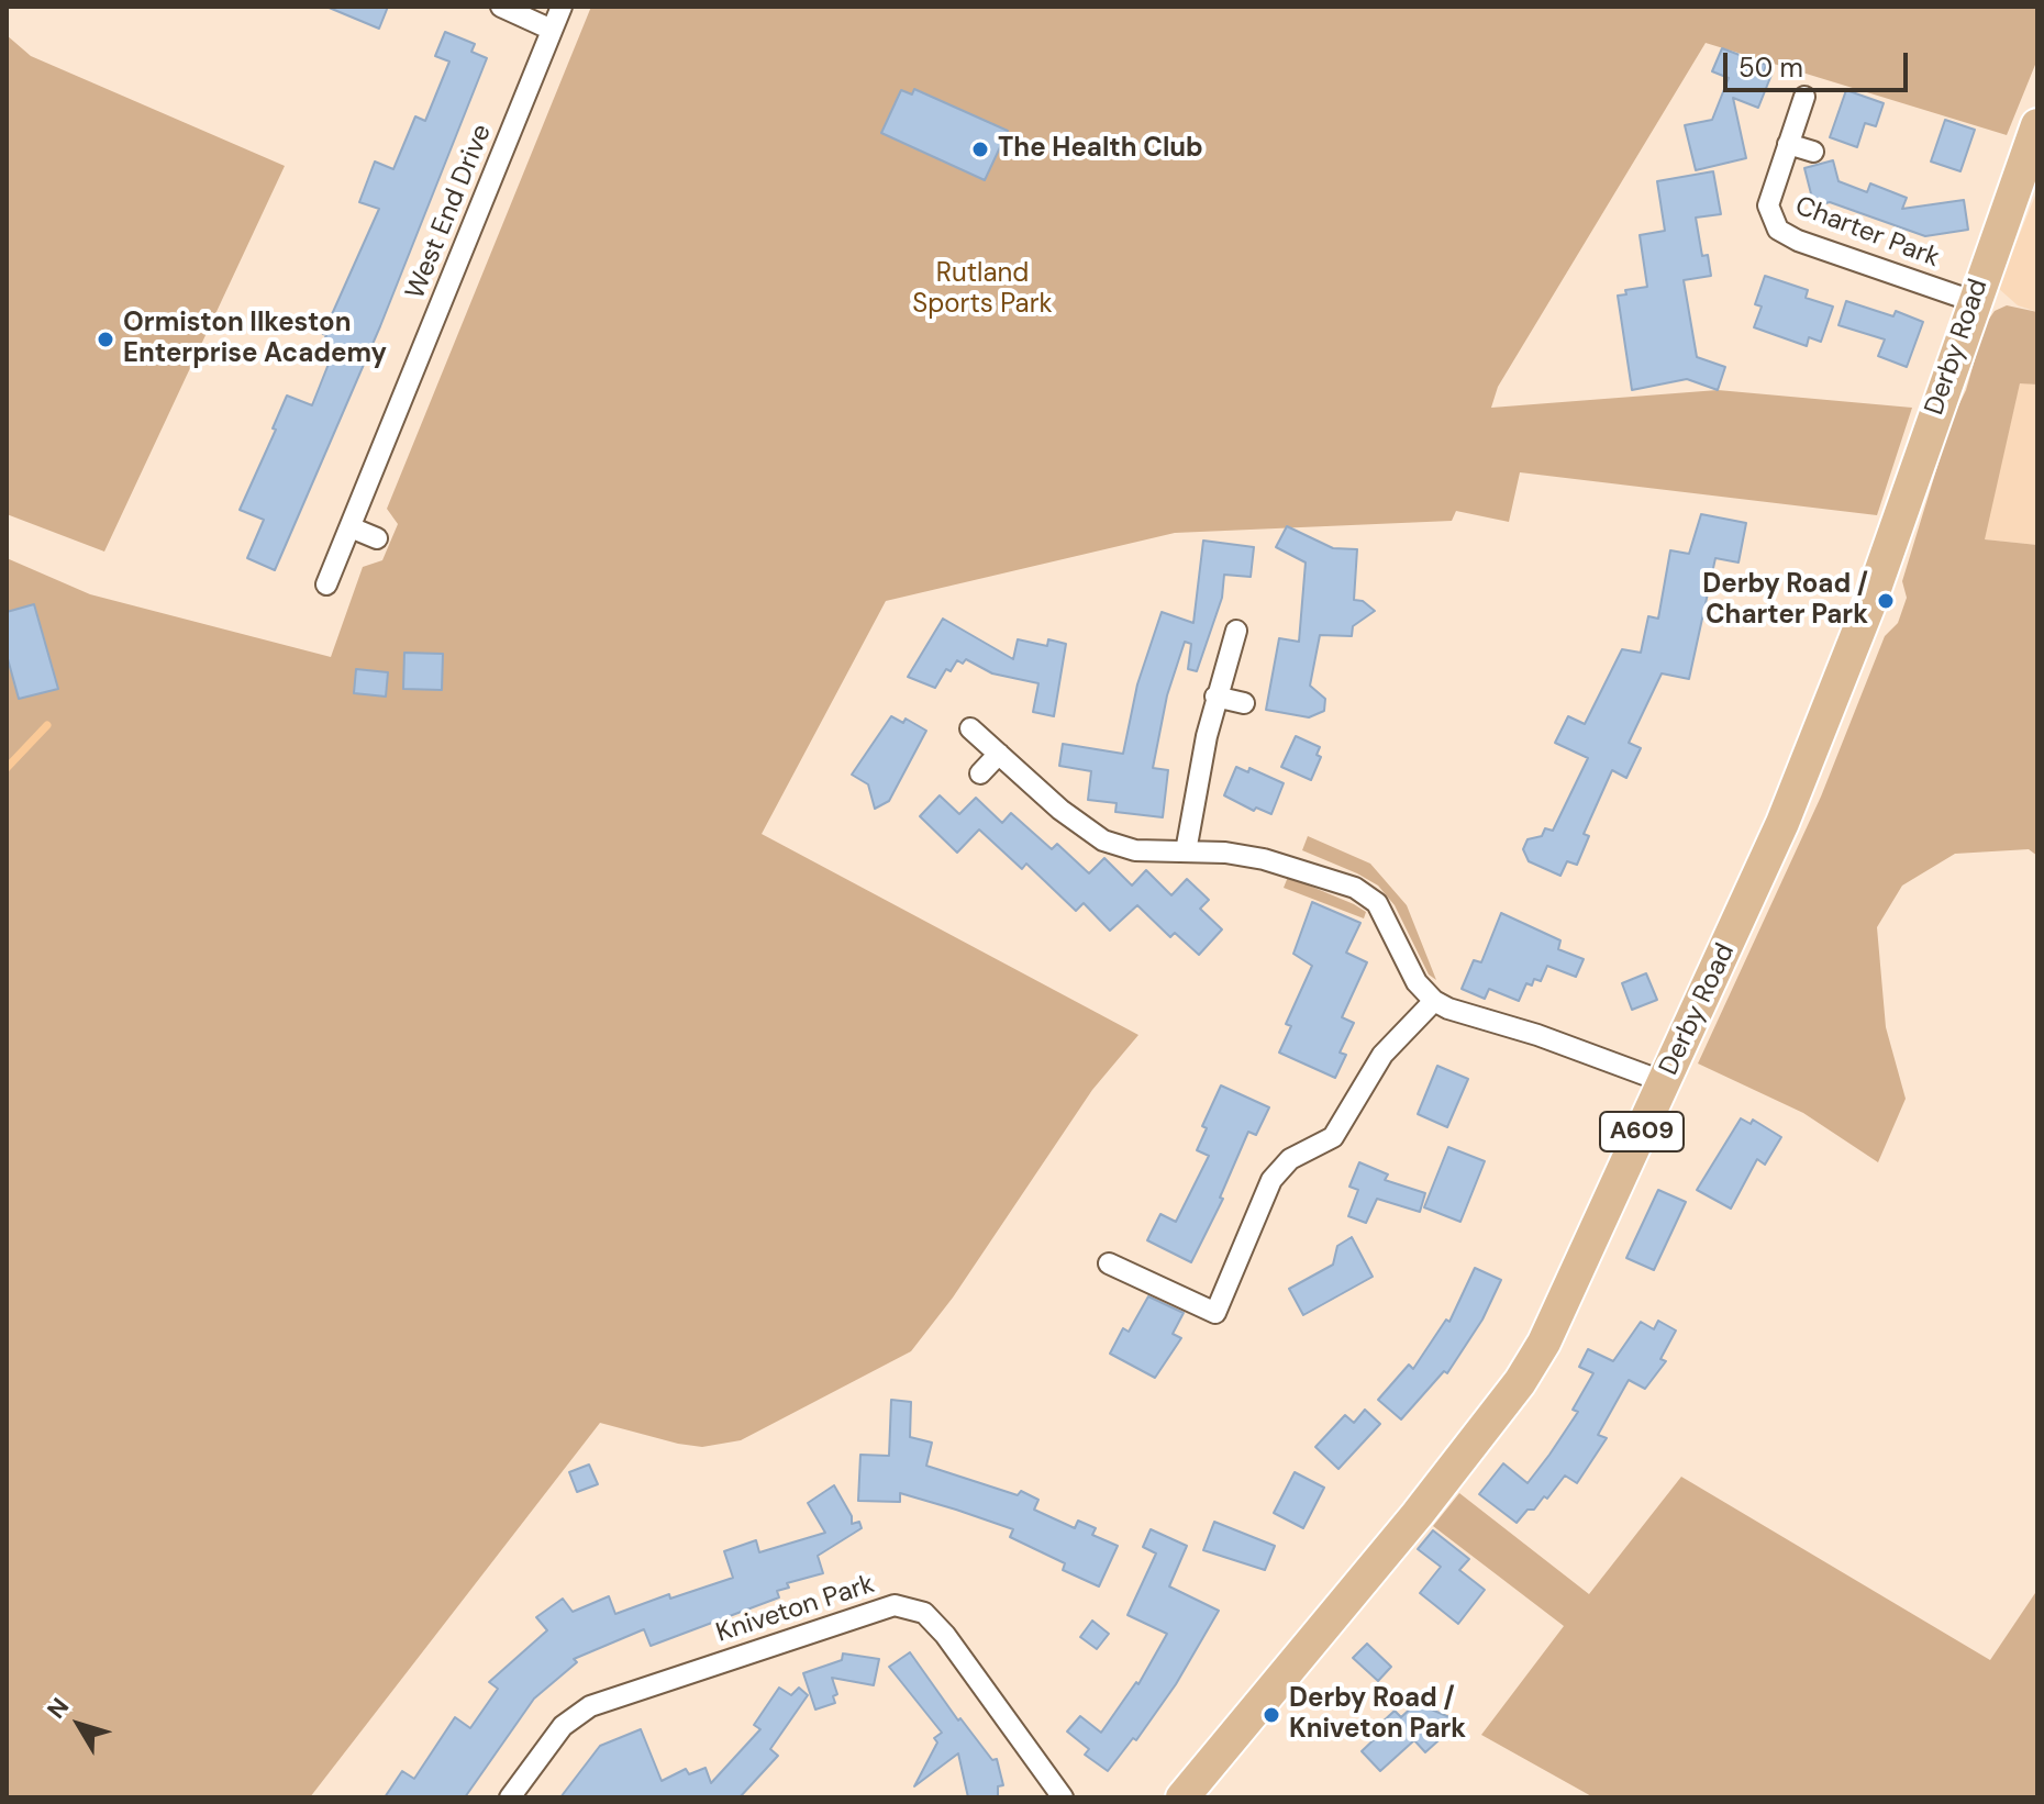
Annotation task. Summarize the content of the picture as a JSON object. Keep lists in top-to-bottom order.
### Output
{
  "streets": {
    "main road": ["Derby Road", "A609"],
    "street": ["West End Drive", "Charter Park", "Kniveton Park"]
  },
  "crossings": [
    ["Charter Park", "Derby Road"]
  ],
  "parks": ["Rutland Sports Park"],
  "places": [
    "The Health Club",
    "Ormiston Ilkeston Enterprise Academy",
    "Derby Road / Charter Park",
    "Derby Road / Kniveton Park"
  ],
  "scale_bar": "50 m",
  "north": "top left"
}
